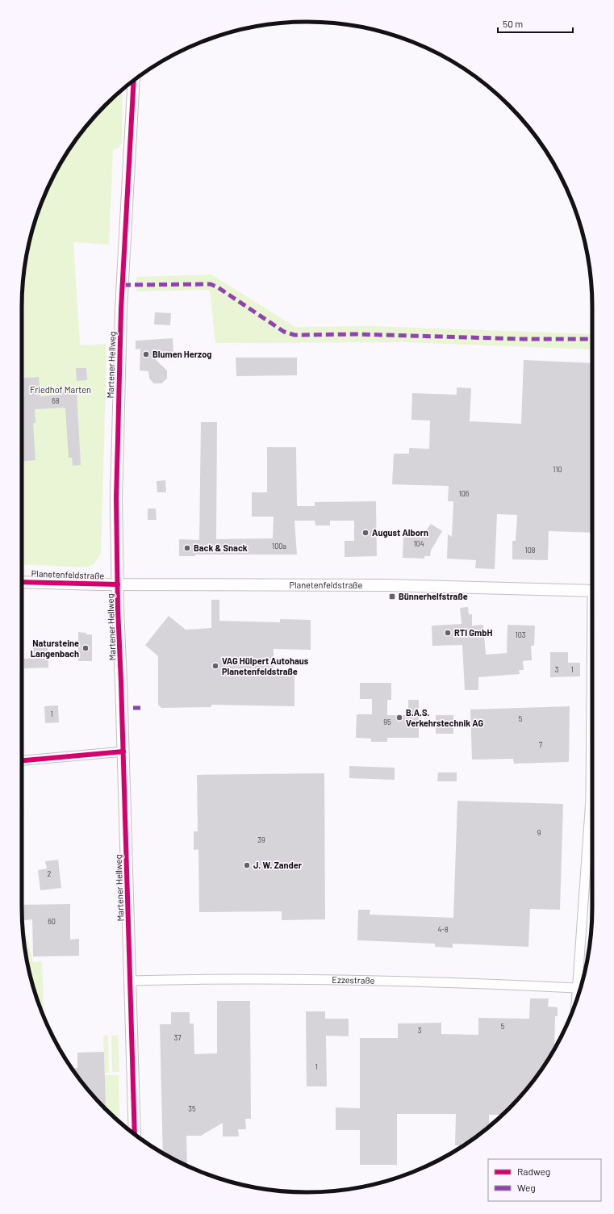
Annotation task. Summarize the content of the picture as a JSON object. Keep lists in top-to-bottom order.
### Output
{
  "streets": {
    "street": ["Martener Hellweg", "Planetenfeldstraße", "Ezzestraße"]
  },
  "crossings": [
    ["Martener Hellweg", "Planetenfeldstraße"],
    ["Martener Hellweg", "Ezzestraße"]
  ],
  "parks": ["Friedhof Marten"],
  "places": {
    "other": [
      "Blumen Herzog",
      "August Alborn",
      "Back & Snack",
      "RTI GmbH",
      "Natursteine Langenbach",
      "VAG Hülpert Autohaus Planetenfeldstraße",
      "B.A.S. Verkehrstechnik AG",
      "J. W. Zander"
    ],
    "transit": ["Bünnerhelfstraße"]
  },
  "house_numbers": [
    "68",
    "110",
    "106",
    "104",
    "100a",
    "108",
    "103",
    "3",
    "1",
    "1",
    "5",
    "95",
    "7",
    "9",
    "39",
    "2",
    "60",
    "4-8",
    "5",
    "3",
    "37",
    "1",
    "35"
  ],
  "legend": ["Radweg", "Weg"],
  "scale_bar": "50 m"
}
